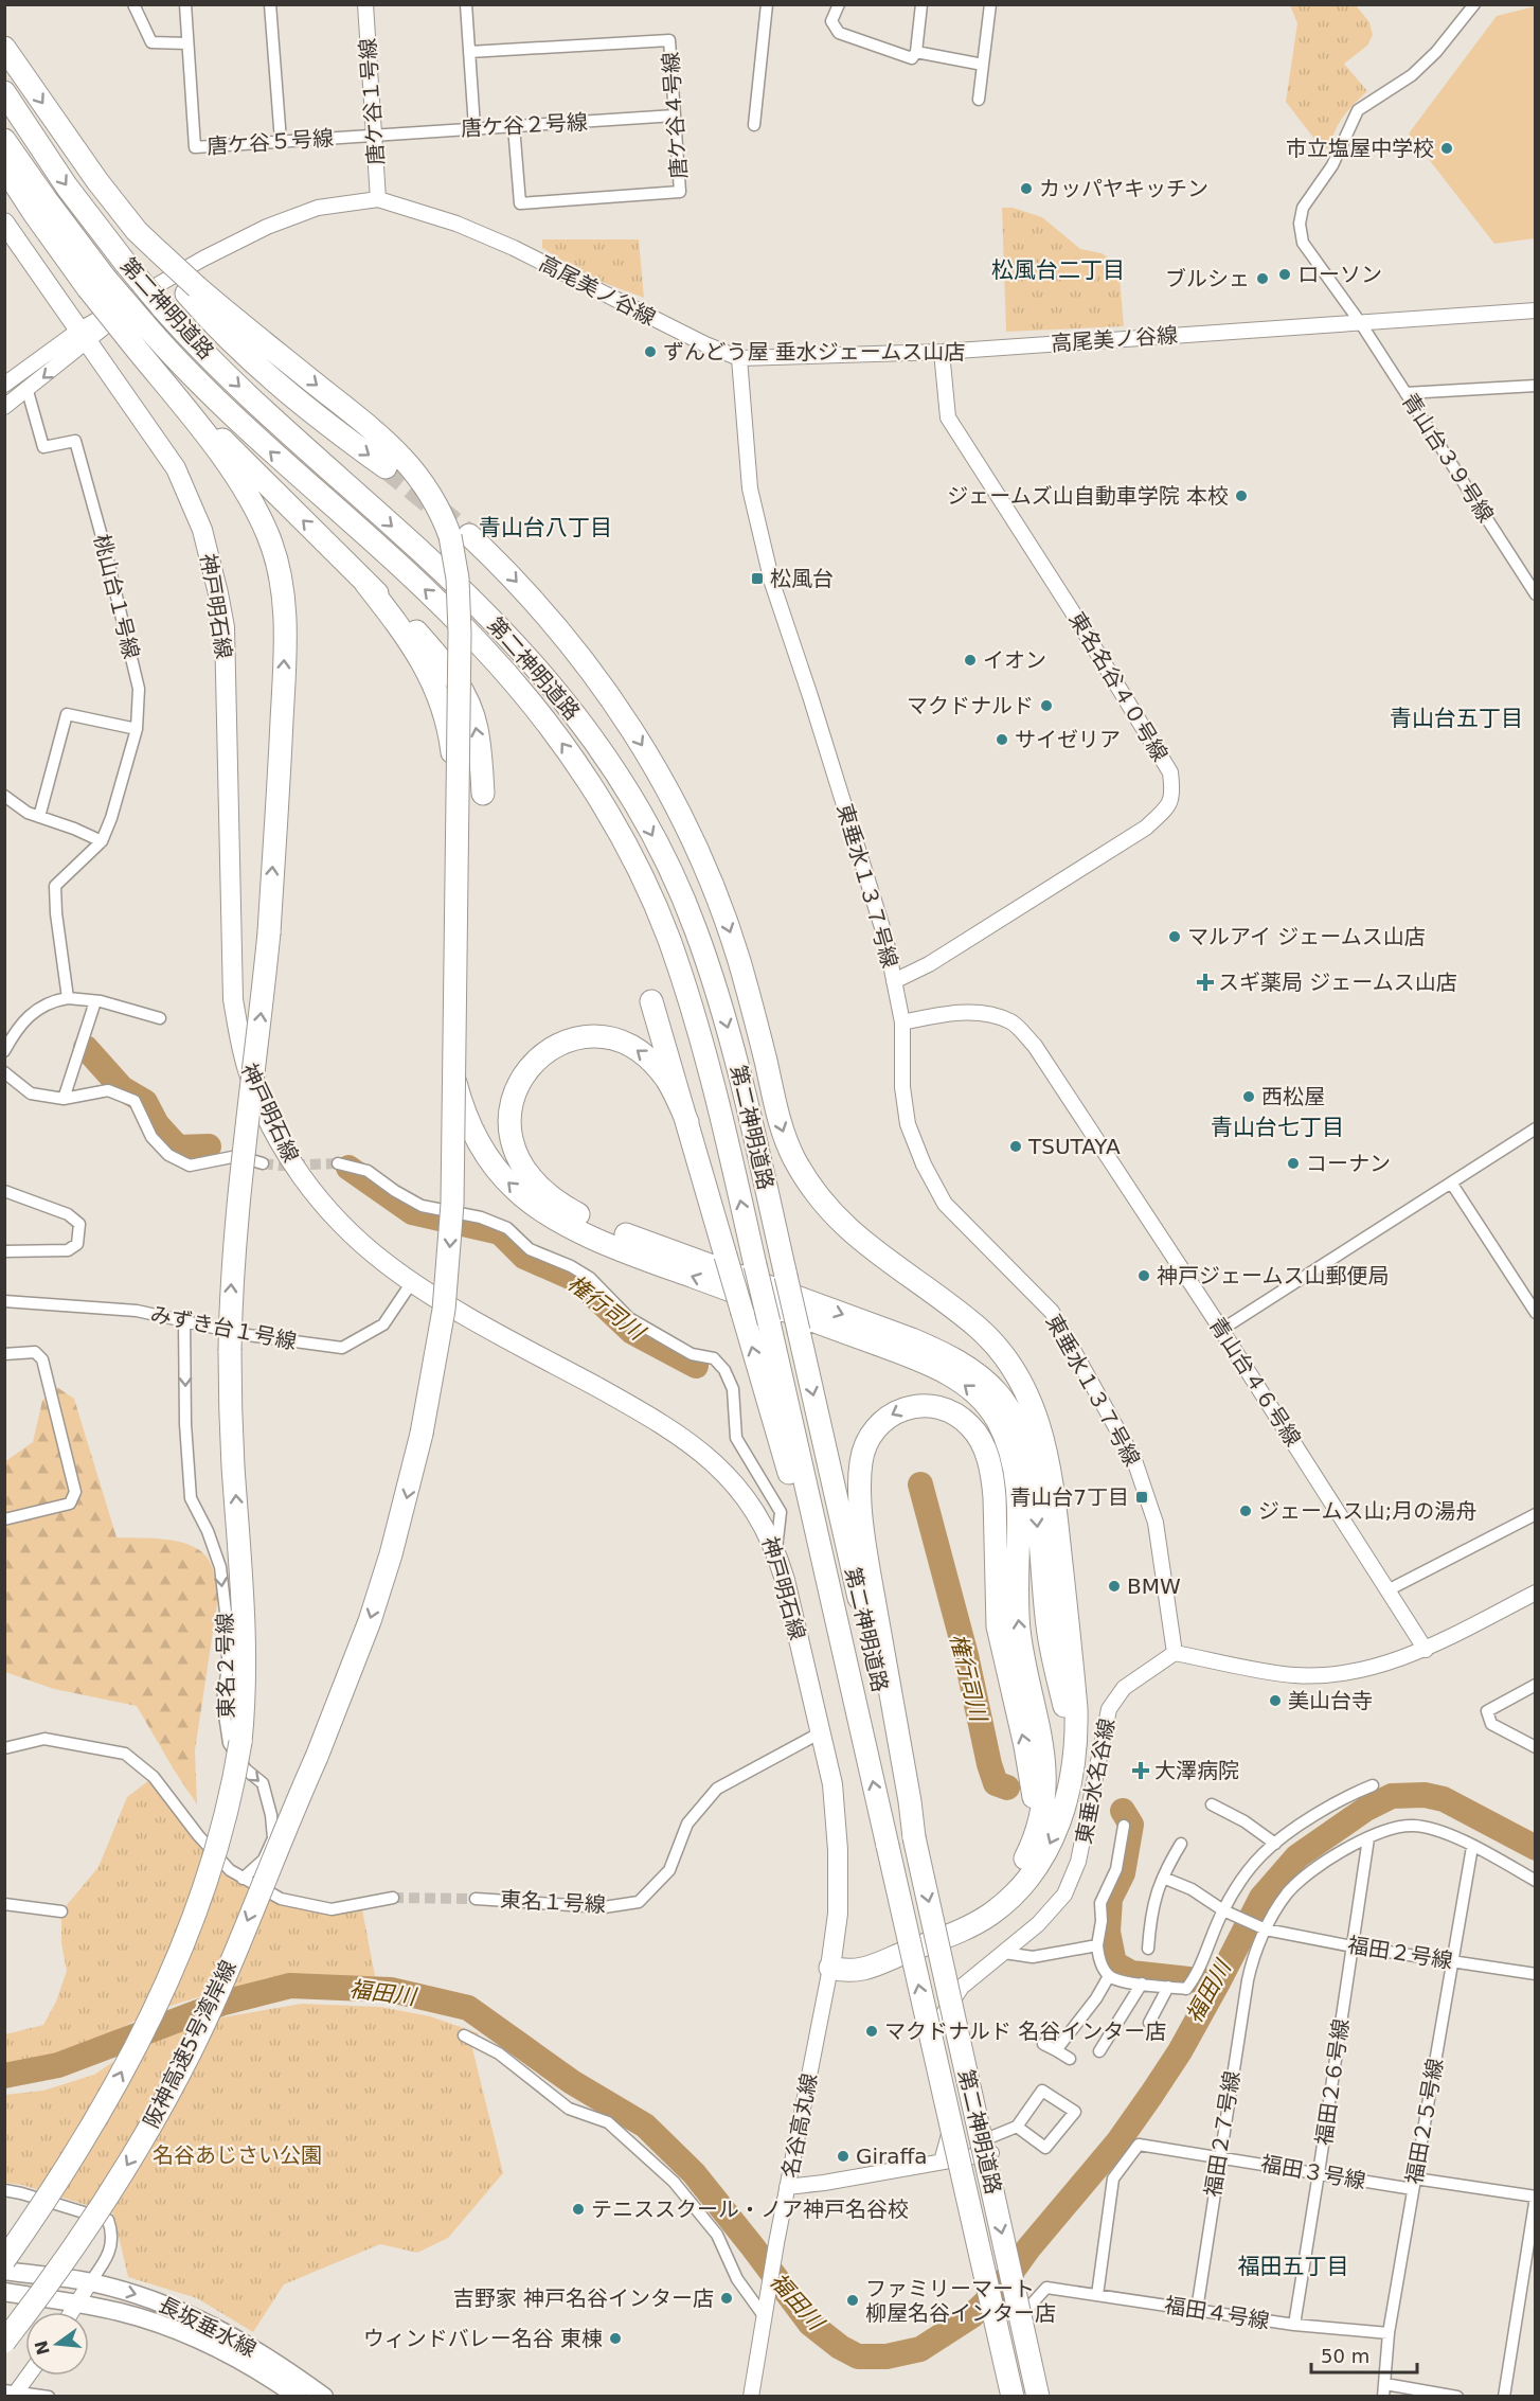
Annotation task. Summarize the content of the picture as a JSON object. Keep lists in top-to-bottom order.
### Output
{
  "streets": {
    "highway": ["第二神明道路", "阪神高速5号湾岸線"],
    "main road": ["神戸明石線", "長坂垂水線"],
    "street": [
      "唐ケ谷１号線",
      "唐ケ谷４号線",
      "唐ケ谷２号線",
      "唐ケ谷５号線",
      "高尾美ノ谷線",
      "青山台３９号線",
      "桃山台１号線",
      "東名名谷４０号線",
      "東垂水１３７号線",
      "みずき台１号線",
      "青山台４６号線",
      "東名２号線",
      "東垂水名谷線",
      "東名１号線",
      "福田２号線",
      "福田２６号線",
      "福田２５号線",
      "名谷高丸線",
      "福田２７号線",
      "福田３号線",
      "福田４号線"
    ]
  },
  "crossings": [
    ["唐ケ谷１号線", "唐ケ谷２号線"],
    ["唐ケ谷１号線", "唐ケ谷５号線"],
    ["唐ケ谷１号線", "高尾美ノ谷線"],
    ["唐ケ谷４号線", "唐ケ谷２号線"],
    ["唐ケ谷２号線", "唐ケ谷５号線"],
    ["高尾美ノ谷線", "青山台３９号線"],
    ["高尾美ノ谷線", "神戸明石線"],
    ["高尾美ノ谷線", "東名名谷４０号線"],
    ["高尾美ノ谷線", "東垂水１３７号線"],
    ["神戸明石線", "みずき台１号線"],
    ["神戸明石線", "東名１号線"],
    ["神戸明石線", "名谷高丸線"],
    ["東名名谷４０号線", "東垂水１３７号線"],
    ["東垂水１３７号線", "青山台４６号線"],
    ["東垂水１３７号線", "東垂水名谷線"],
    ["みずき台１号線", "東名２号線"],
    ["福田２号線", "福田２６号線"],
    ["福田２号線", "福田２５号線"],
    ["福田２号線", "福田２７号線"],
    ["福田２６号線", "福田２７号線"],
    ["福田２６号線", "福田３号線"],
    ["福田２６号線", "福田４号線"],
    ["福田２５号線", "福田２７号線"],
    ["福田２５号線", "福田３号線"],
    ["福田２５号線", "福田４号線"],
    ["福田２７号線", "福田３号線"],
    ["福田２７号線", "福田４号線"],
    ["福田３号線", "福田４号線"]
  ],
  "one_way": ["東名２号線"],
  "districts": [
    "松風台二丁目",
    "青山台八丁目",
    "青山台五丁目",
    "青山台七丁目",
    "福田五丁目"
  ],
  "water": ["権行司川", "福田川"],
  "parks": ["名谷あじさい公園"],
  "places": {
    "other": [
      "市立塩屋中学校",
      "カッパヤキッチン",
      "ローソン",
      "ブルシェ",
      "ずんどう屋 垂水ジェームス山店",
      "ジェームズ山自動車学院 本校",
      "イオン",
      "マクドナルド",
      "サイゼリア",
      "マルアイ ジェームス山店",
      "西松屋",
      "TSUTAYA",
      "コーナン",
      "神戸ジェームス山郵便局",
      "ジェームス山;月の湯舟",
      "BMW",
      "美山台寺",
      "マクドナルド 名谷インター店",
      "Giraffa",
      "テニススクール・ノア神戸名谷校",
      "吉野家 神戸名谷インター店",
      "ファミリーマート 柳屋名谷インター店",
      "ウィンドバレー名谷 東棟"
    ],
    "transit": ["松風台", "青山台7丁目"],
    "health": ["スギ薬局 ジェームス山店", "大澤病院"]
  },
  "scale_bar": "50 m",
  "north": "left"
}
